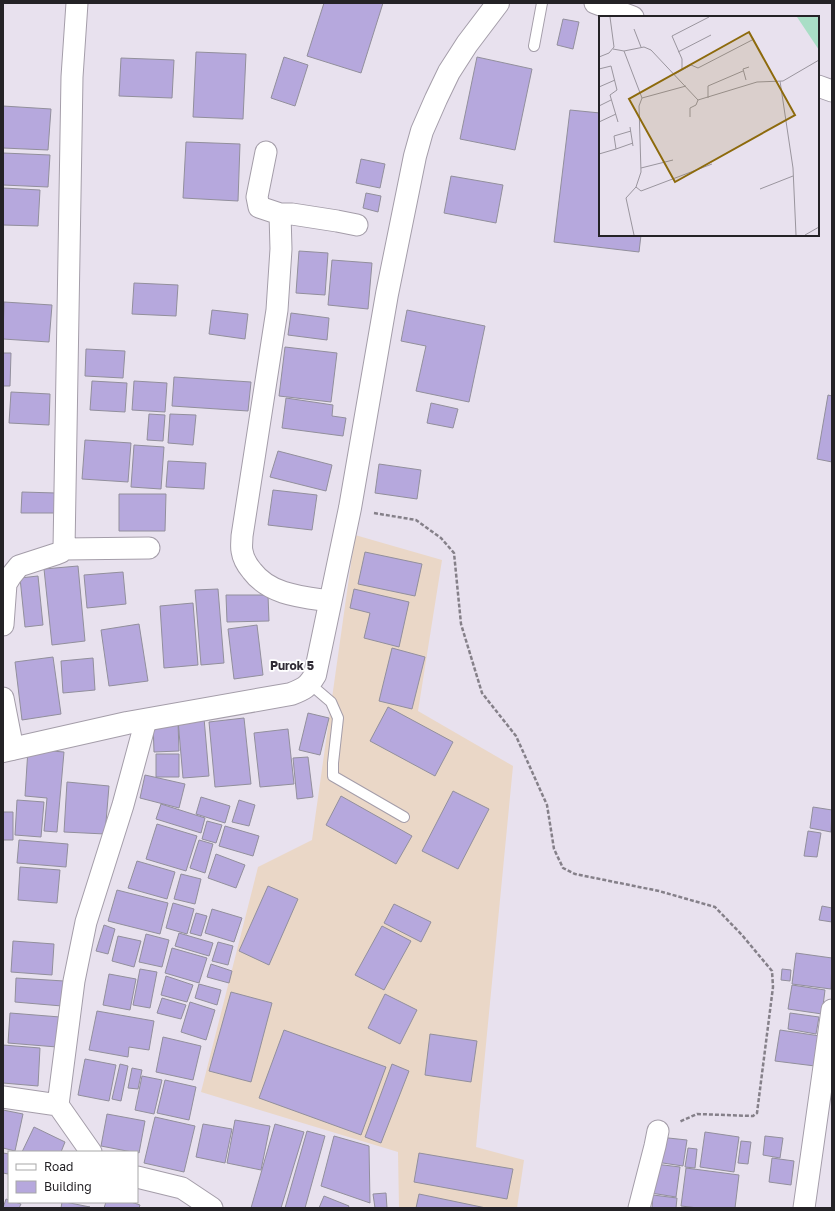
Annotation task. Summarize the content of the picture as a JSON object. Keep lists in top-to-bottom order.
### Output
{
  "districts": ["Purok 5"],
  "legend": ["Road", "Building"]
}
